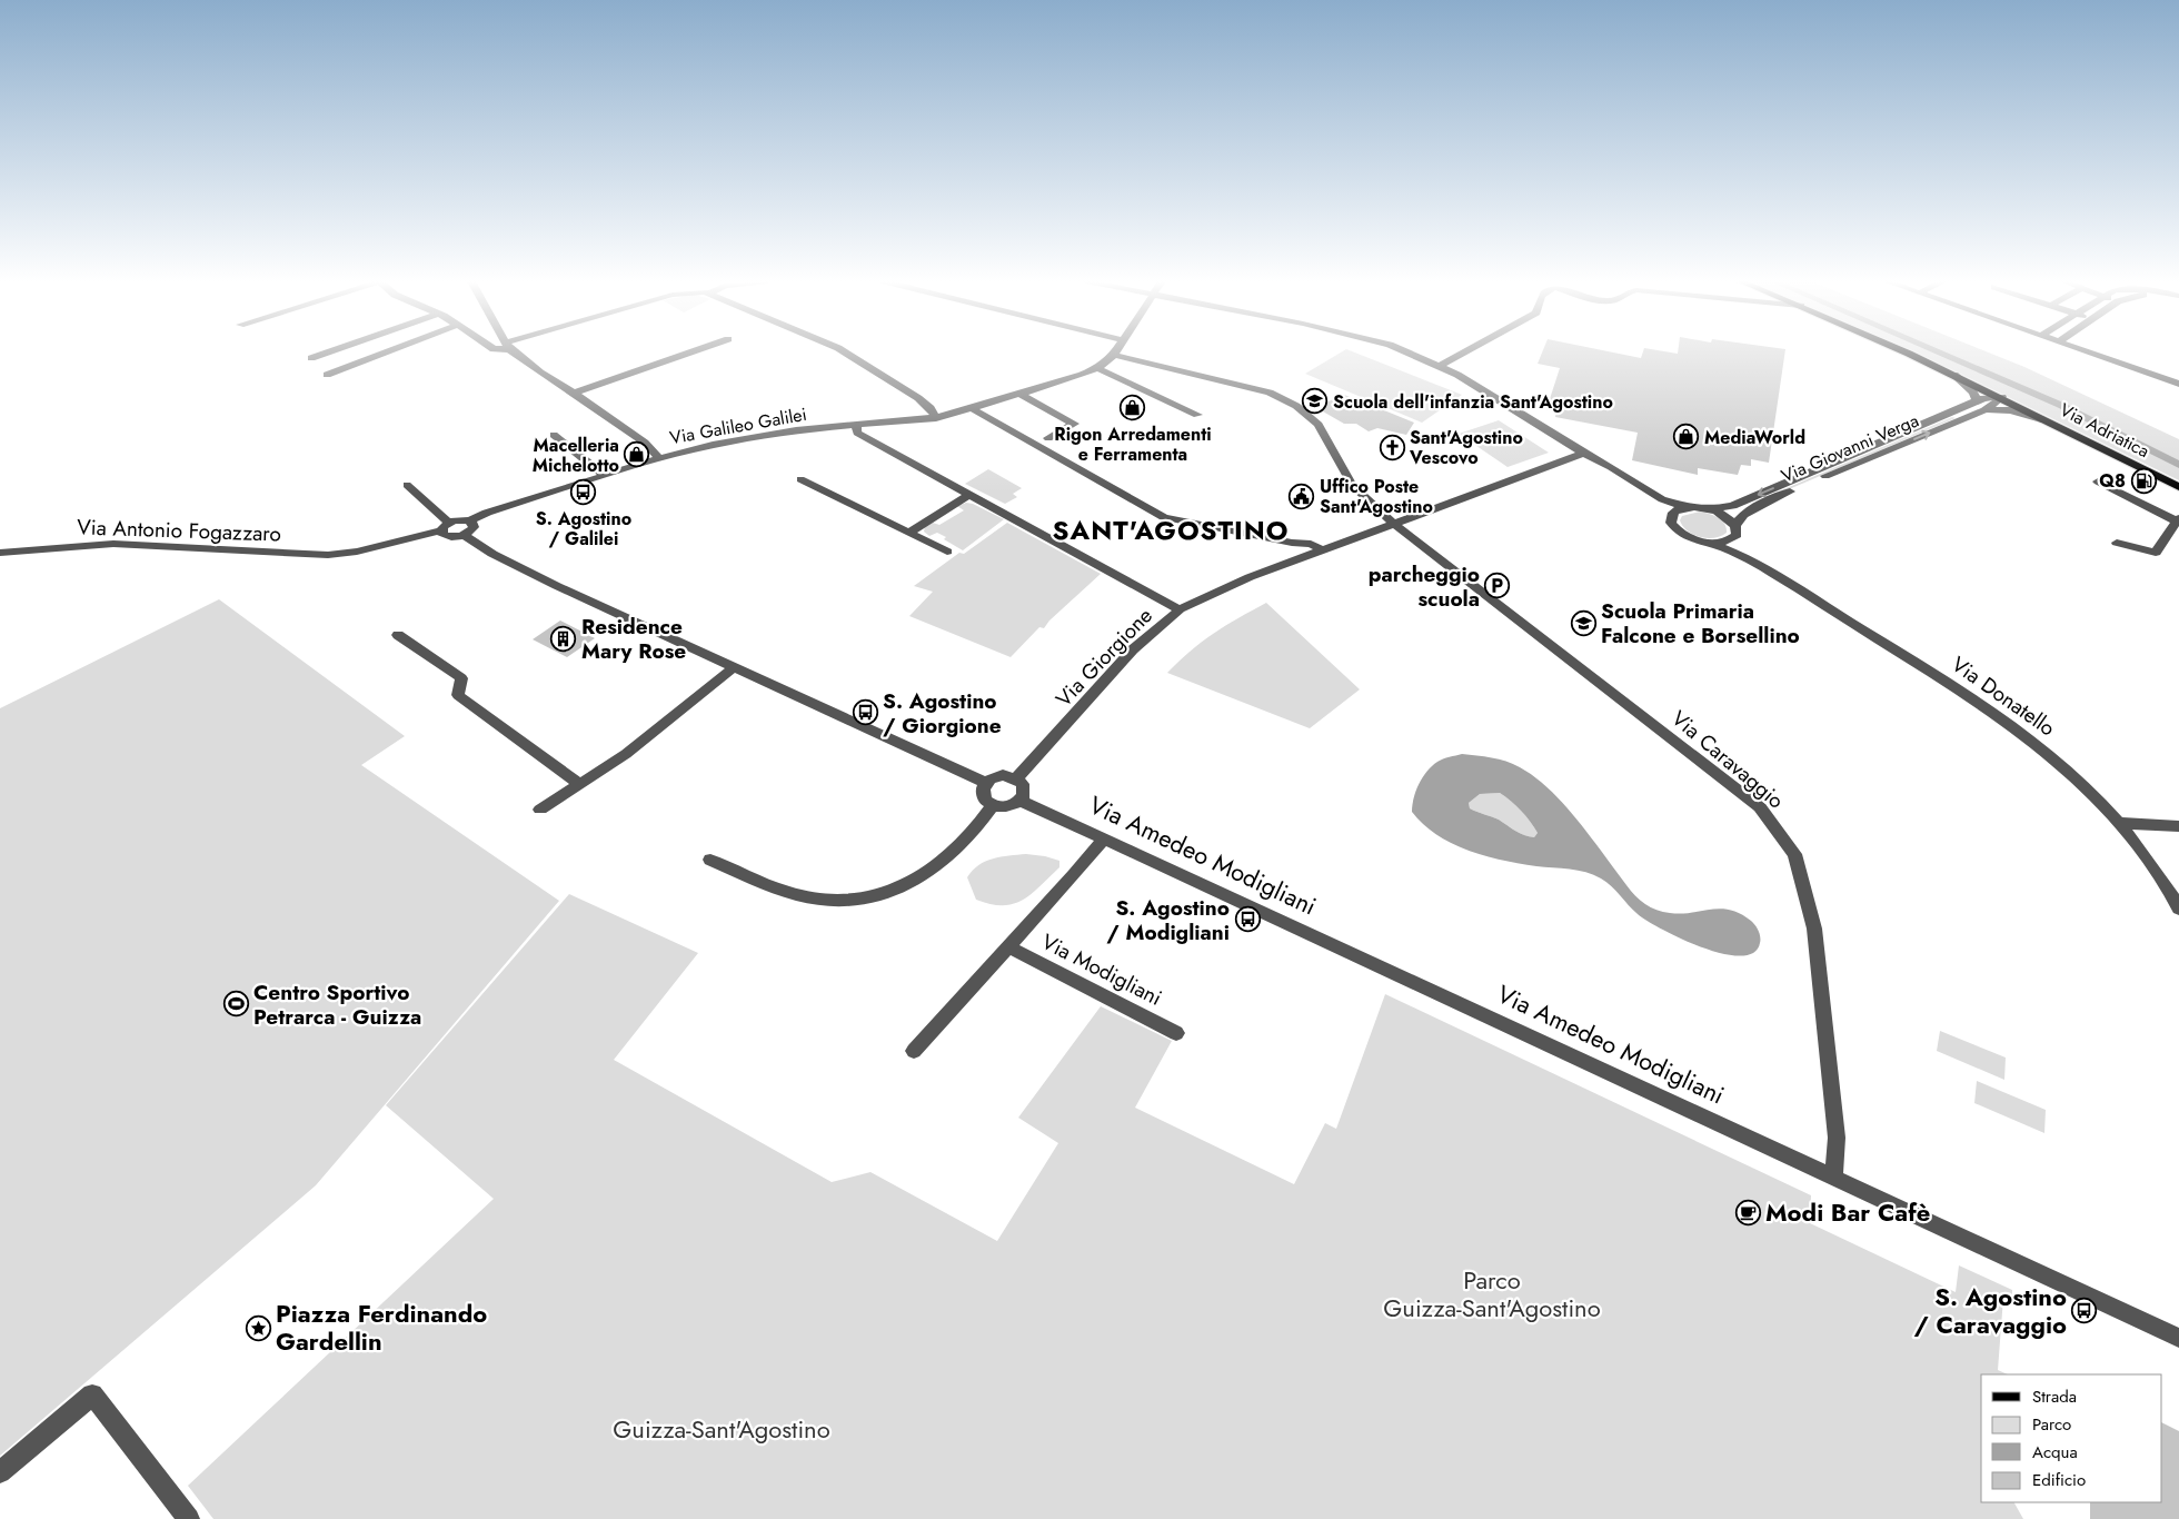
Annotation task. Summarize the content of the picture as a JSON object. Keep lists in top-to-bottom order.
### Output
{
  "streets": {
    "main road": ["Via Adriatica"],
    "street": [
      "Via Galileo Galilei",
      "Via Giovanni Verga",
      "Via Antonio Fogazzaro",
      "Via Giorgione",
      "Via Donatello",
      "Via Caravaggio",
      "Via Amedeo Modigliani",
      "Via Modigliani"
    ]
  },
  "crossings": [
    ["Via Galileo Galilei", "Via Antonio Fogazzaro"],
    ["Via Galileo Galilei", "Via Caravaggio"],
    ["Via Adriatica", "Via Giovanni Verga"],
    ["Via Giovanni Verga", "Via Donatello"],
    ["Via Giorgione", "Via Donatello"],
    ["Via Giorgione", "Via Caravaggio"],
    ["Via Giorgione", "Via Amedeo Modigliani"],
    ["Via Caravaggio", "Via Amedeo Modigliani"],
    ["Via Amedeo Modigliani", "Via Modigliani"]
  ],
  "districts": ["SANT'AGOSTINO"],
  "parks": ["Parco Guizza-Sant'Agostino", "Guizza-Sant'Agostino"],
  "places": {
    "school or university": ["Scuola dell'infanzia Sant'Agostino", "Scuola Primaria Falcone e Borsellino"],
    "shop": ["Rigon Arredamenti e Ferramenta", "MediaWorld", "Macelleria Michelotto"],
    "church": ["Sant'Agostino Vescovo"],
    "fuel station": ["Q8"],
    "bus stop": [
      "S. Agostino / Galilei",
      "S. Agostino / Giorgione",
      "S. Agostino / Modigliani",
      "S. Agostino / Caravaggio"
    ],
    "public building": ["Uffico Poste Sant'Agostino"],
    "parking": ["parcheggio scuola"],
    "building": ["Residence Mary Rose"],
    "sports": ["Centro Sportivo Petrarca - Guizza"],
    "cafe": ["Modi Bar Cafè"],
    "place": ["Piazza Ferdinando Gardellin"]
  },
  "legend": [
    "Strada",
    "Parco",
    "Acqua",
    "Edificio"
  ]
}
